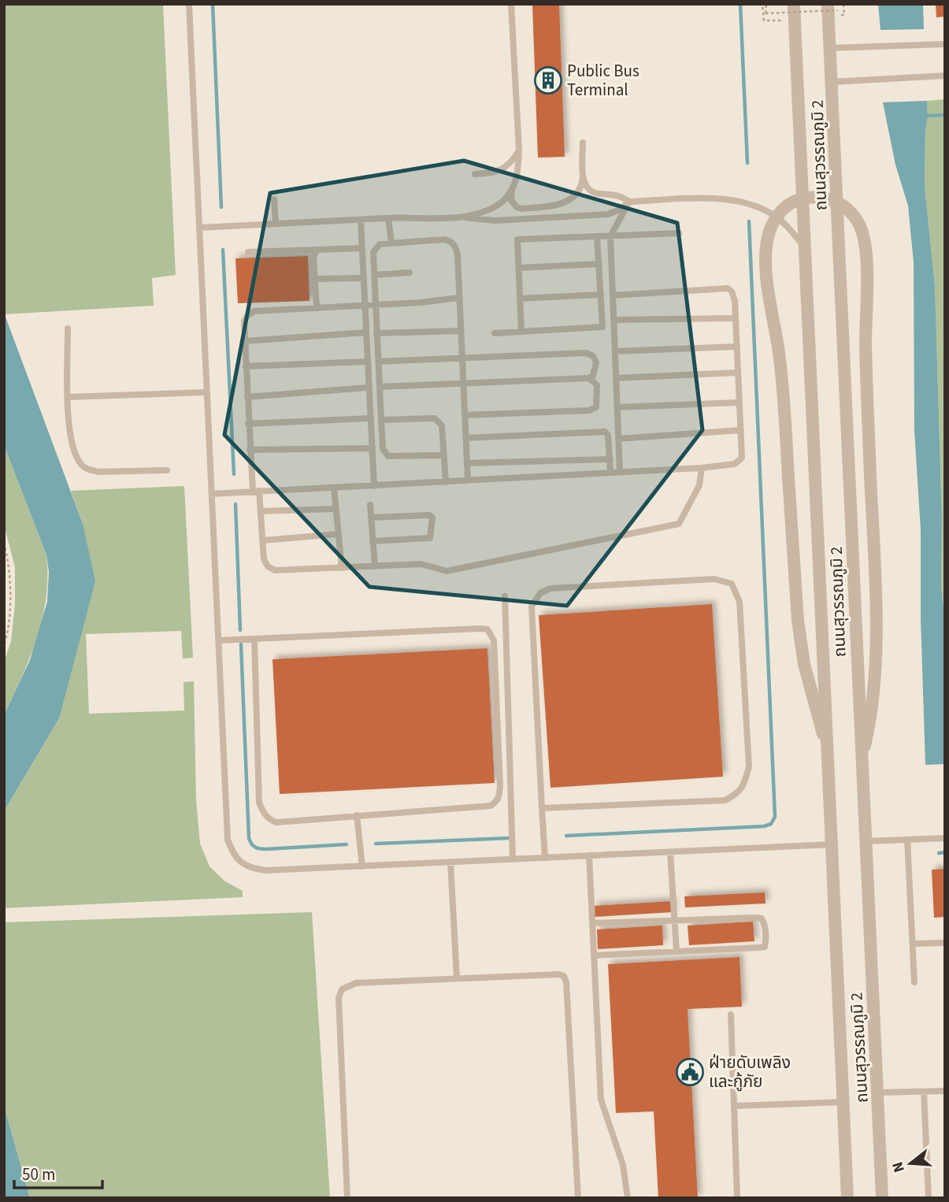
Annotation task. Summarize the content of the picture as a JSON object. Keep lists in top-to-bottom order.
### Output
{
  "streets": {
    "street": ["ถนนสุวรรณภูมิ 2"]
  },
  "places": {
    "building": ["Public Bus Terminal"],
    "public building": ["ฝ่ายดับเพลิง และกู้ภัย"]
  },
  "scale_bar": "50 m",
  "north": "left"
}
